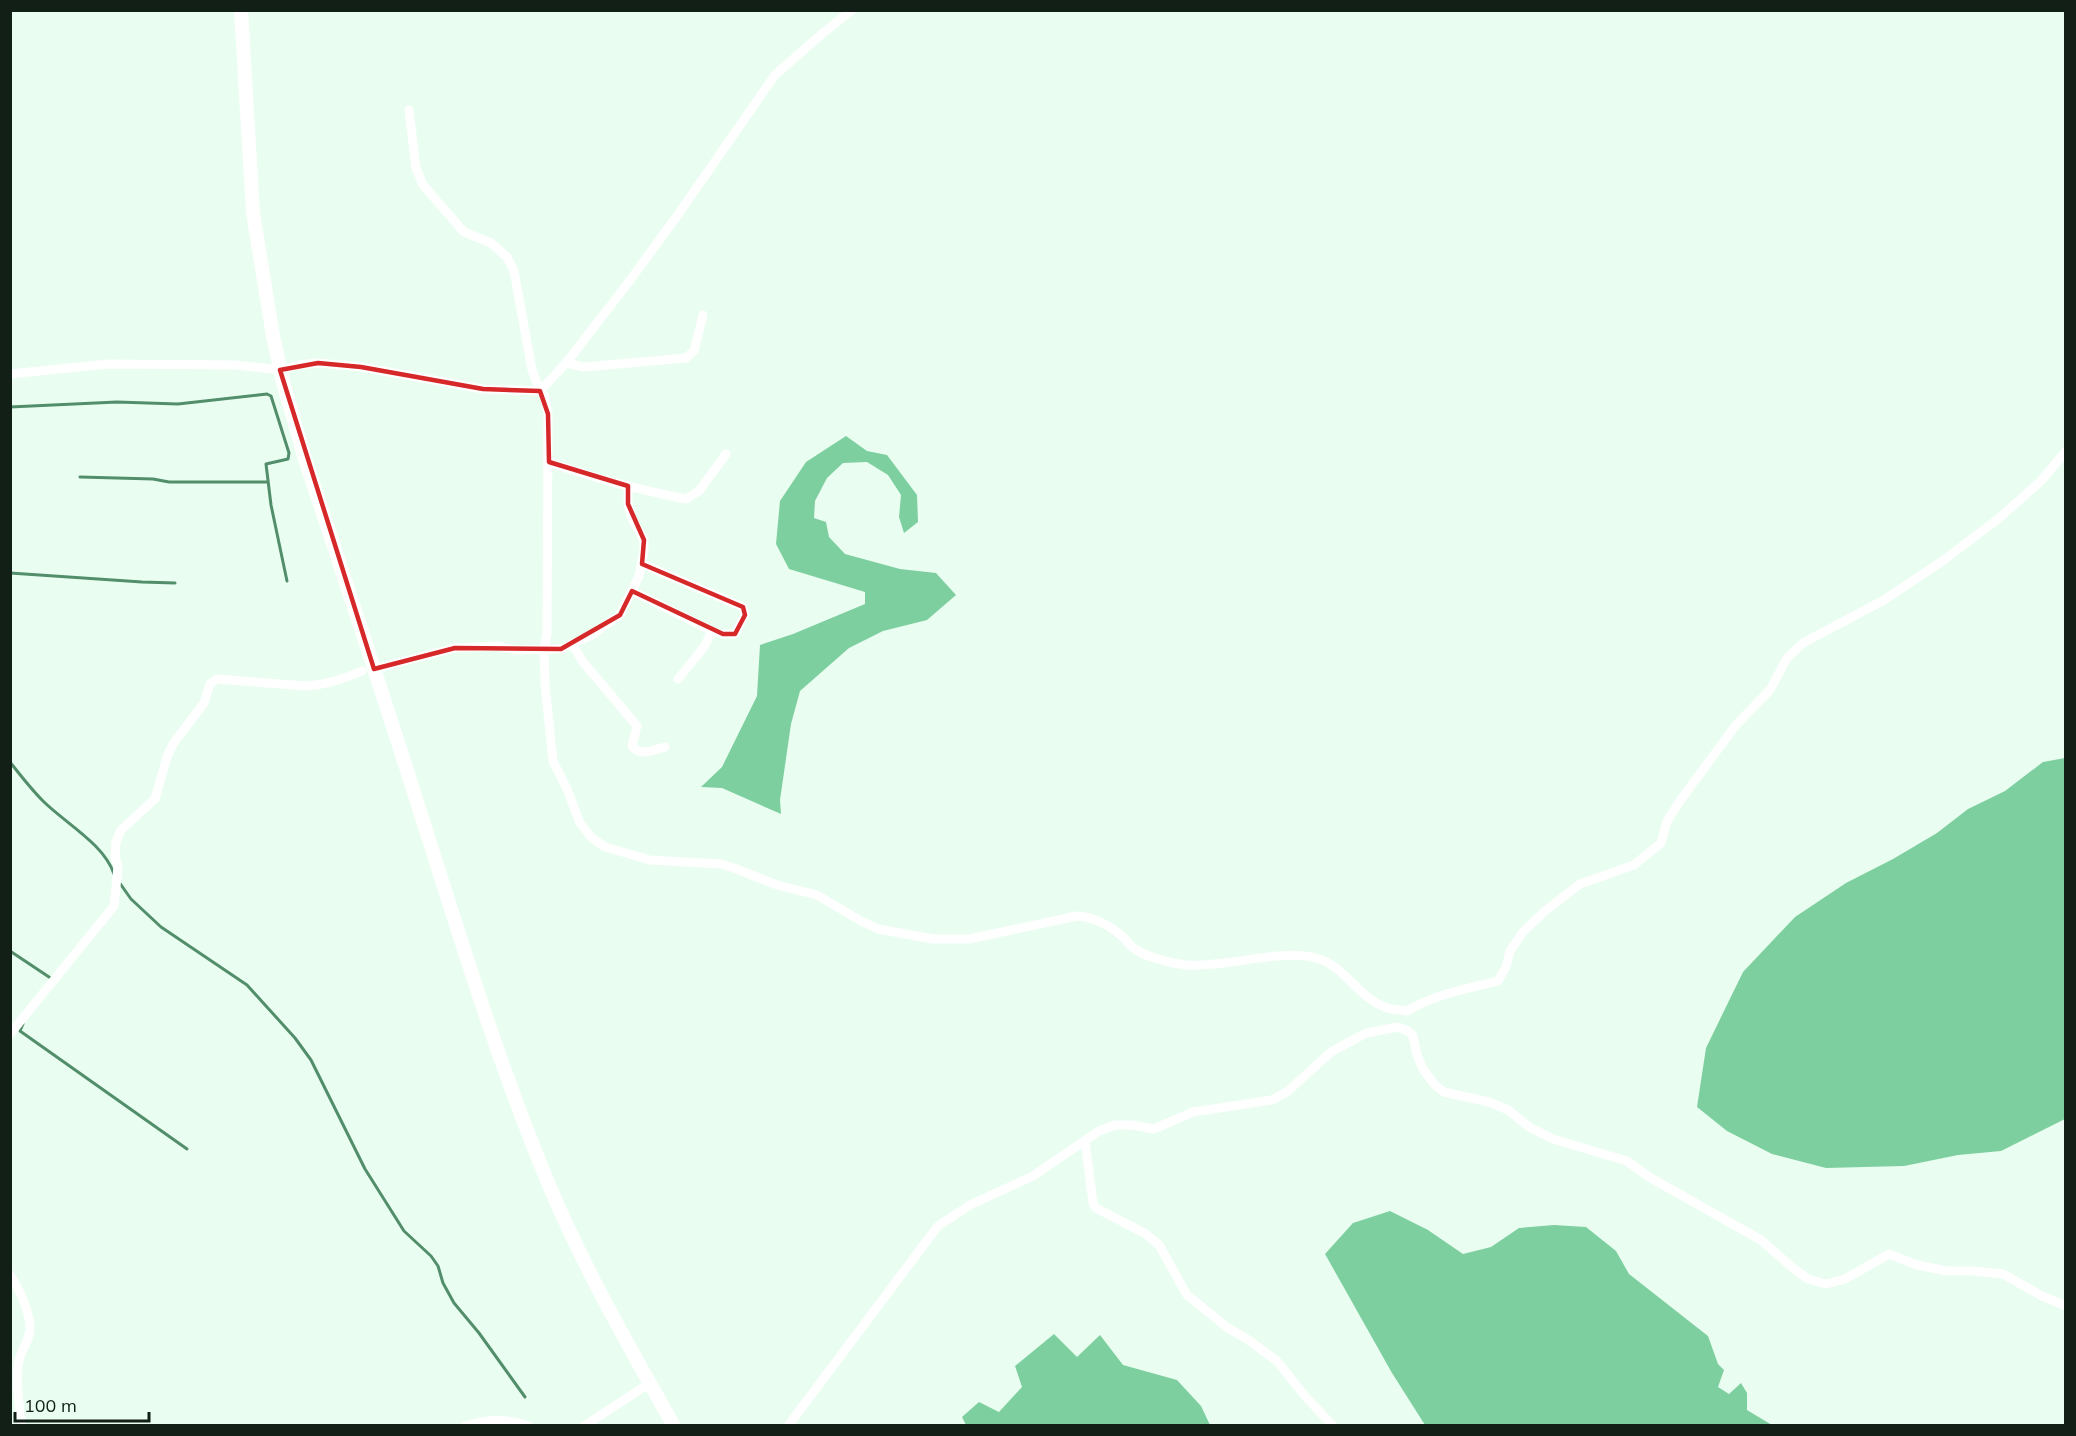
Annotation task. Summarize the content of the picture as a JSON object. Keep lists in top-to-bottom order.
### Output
{
  "scale_bar": "100 m"
}
